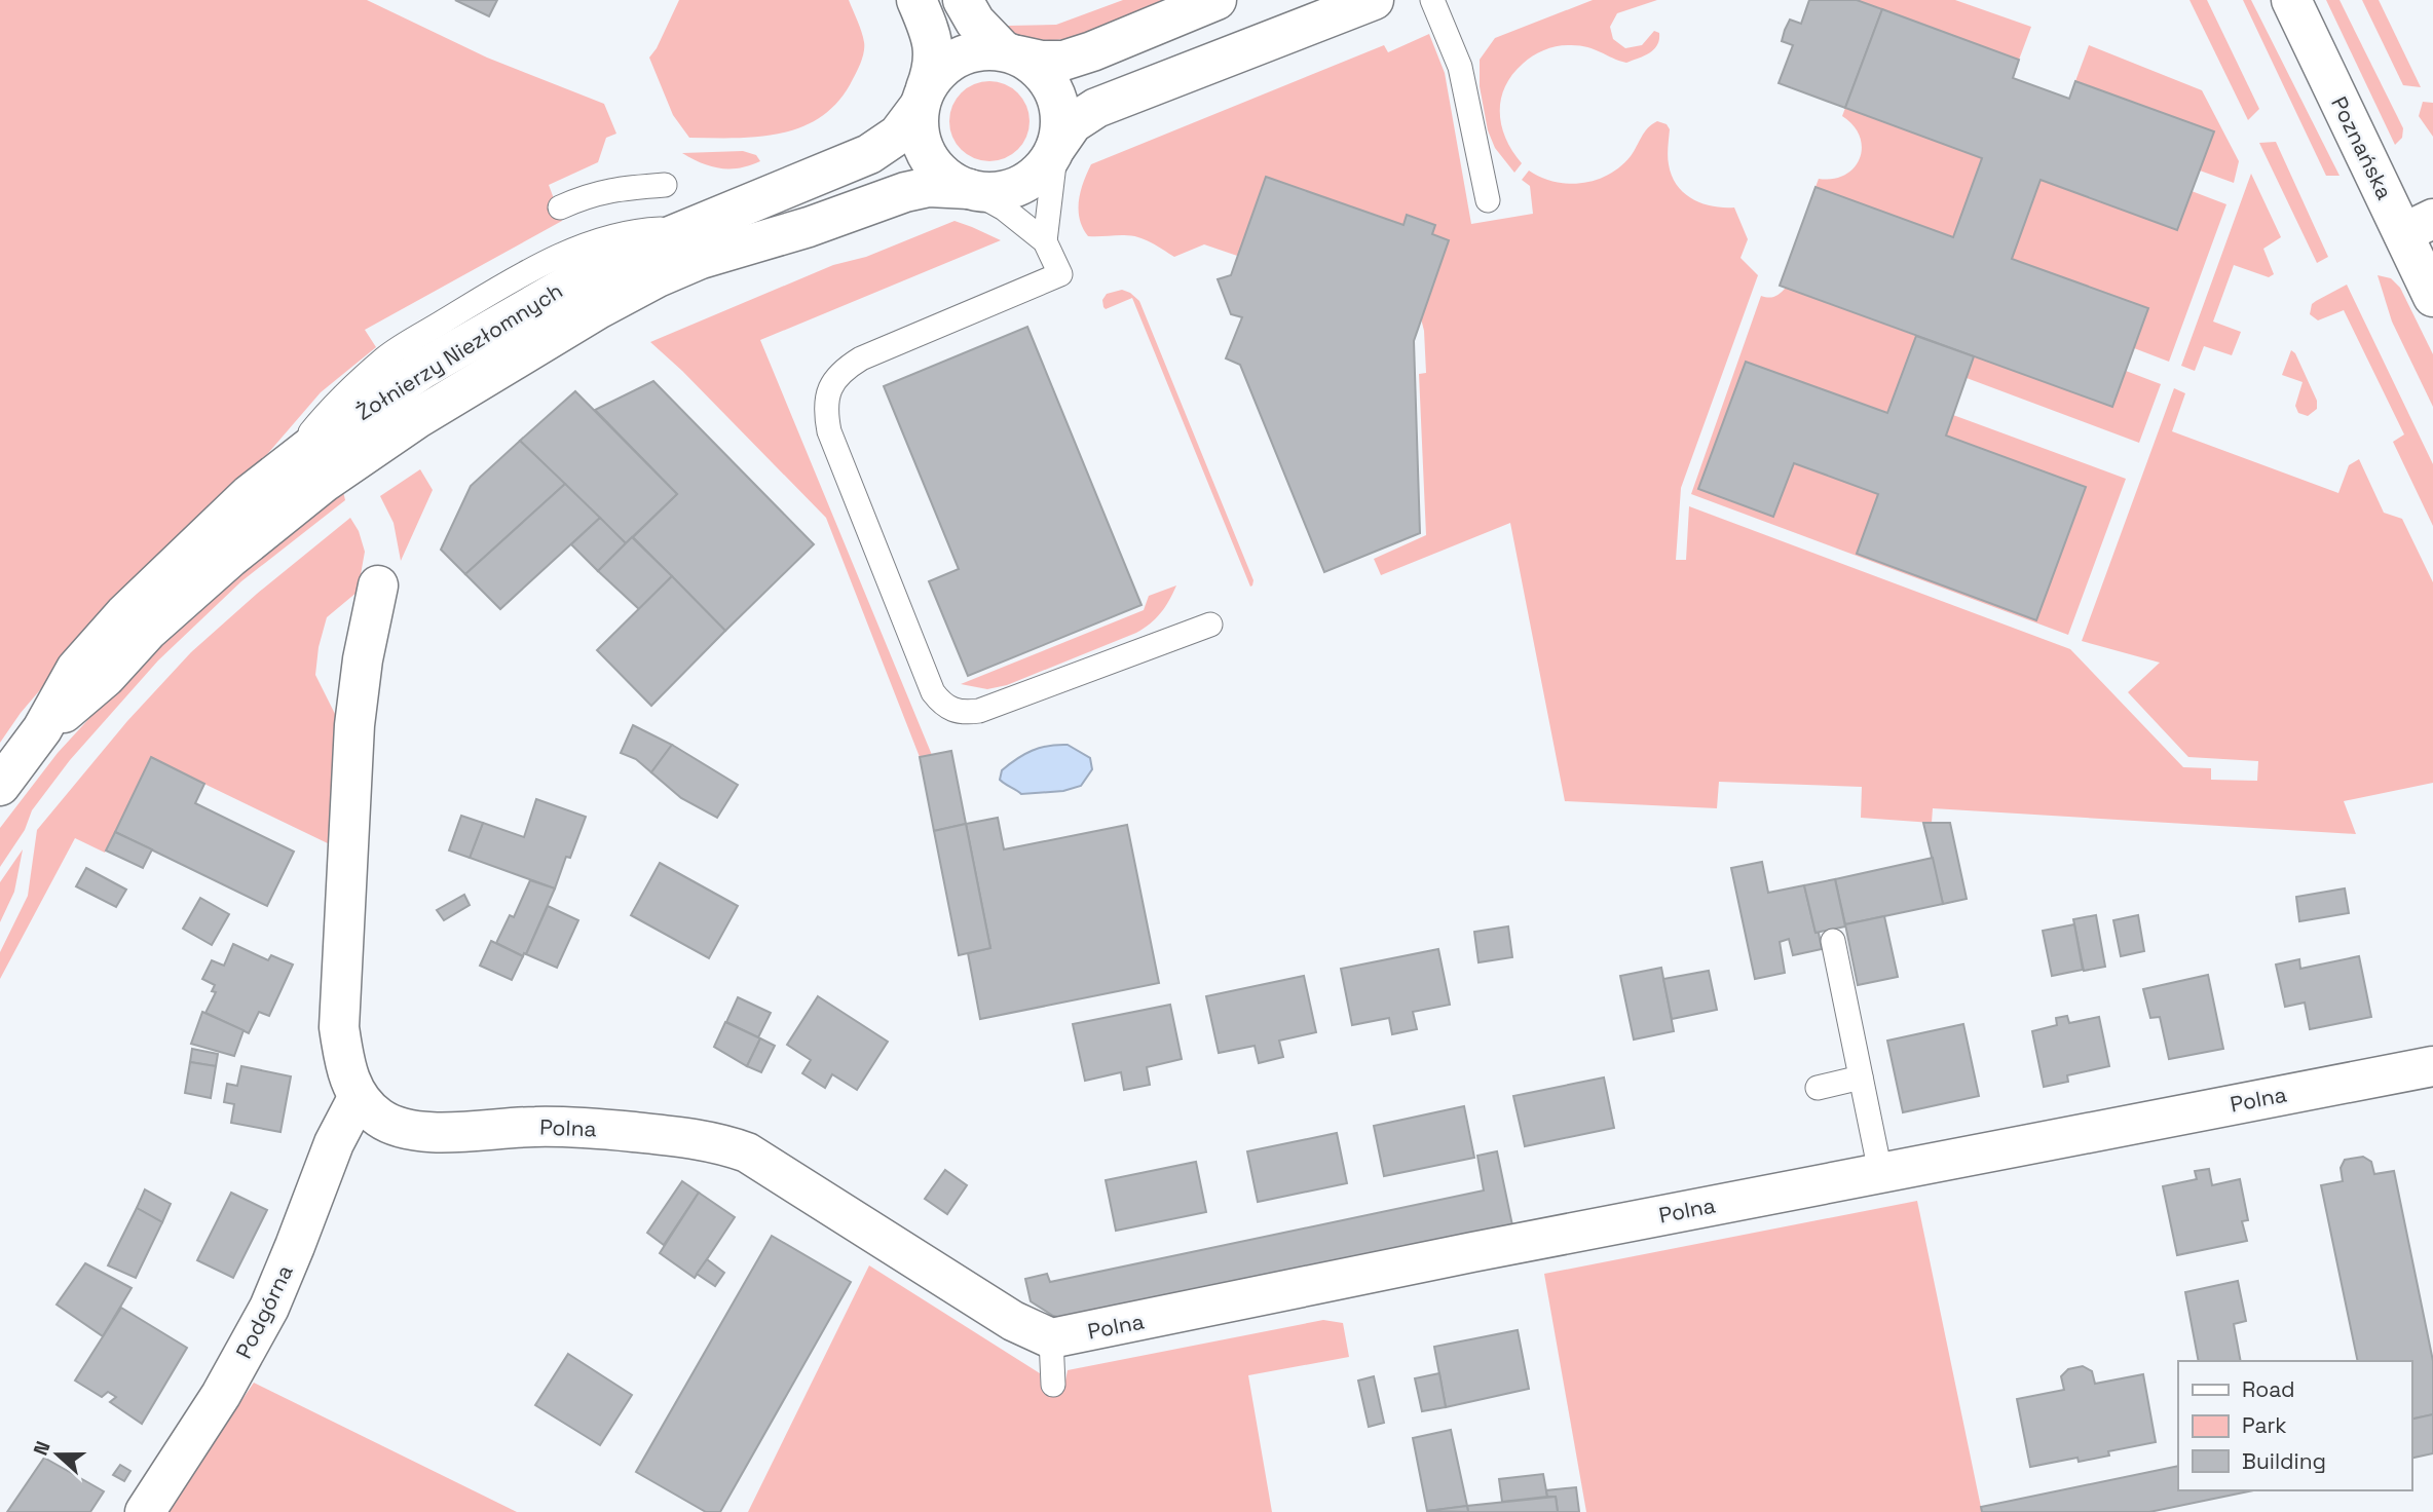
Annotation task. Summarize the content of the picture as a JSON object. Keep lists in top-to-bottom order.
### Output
{
  "streets": {
    "street": [
      "Poznańska",
      "Żołnierzy Niezłomnych",
      "Polna",
      "Podgórna"
    ]
  },
  "crossings": [
    ["Polna", "Podgórna"]
  ],
  "legend": ["Road", "Park", "Building"],
  "north": "left"
}
